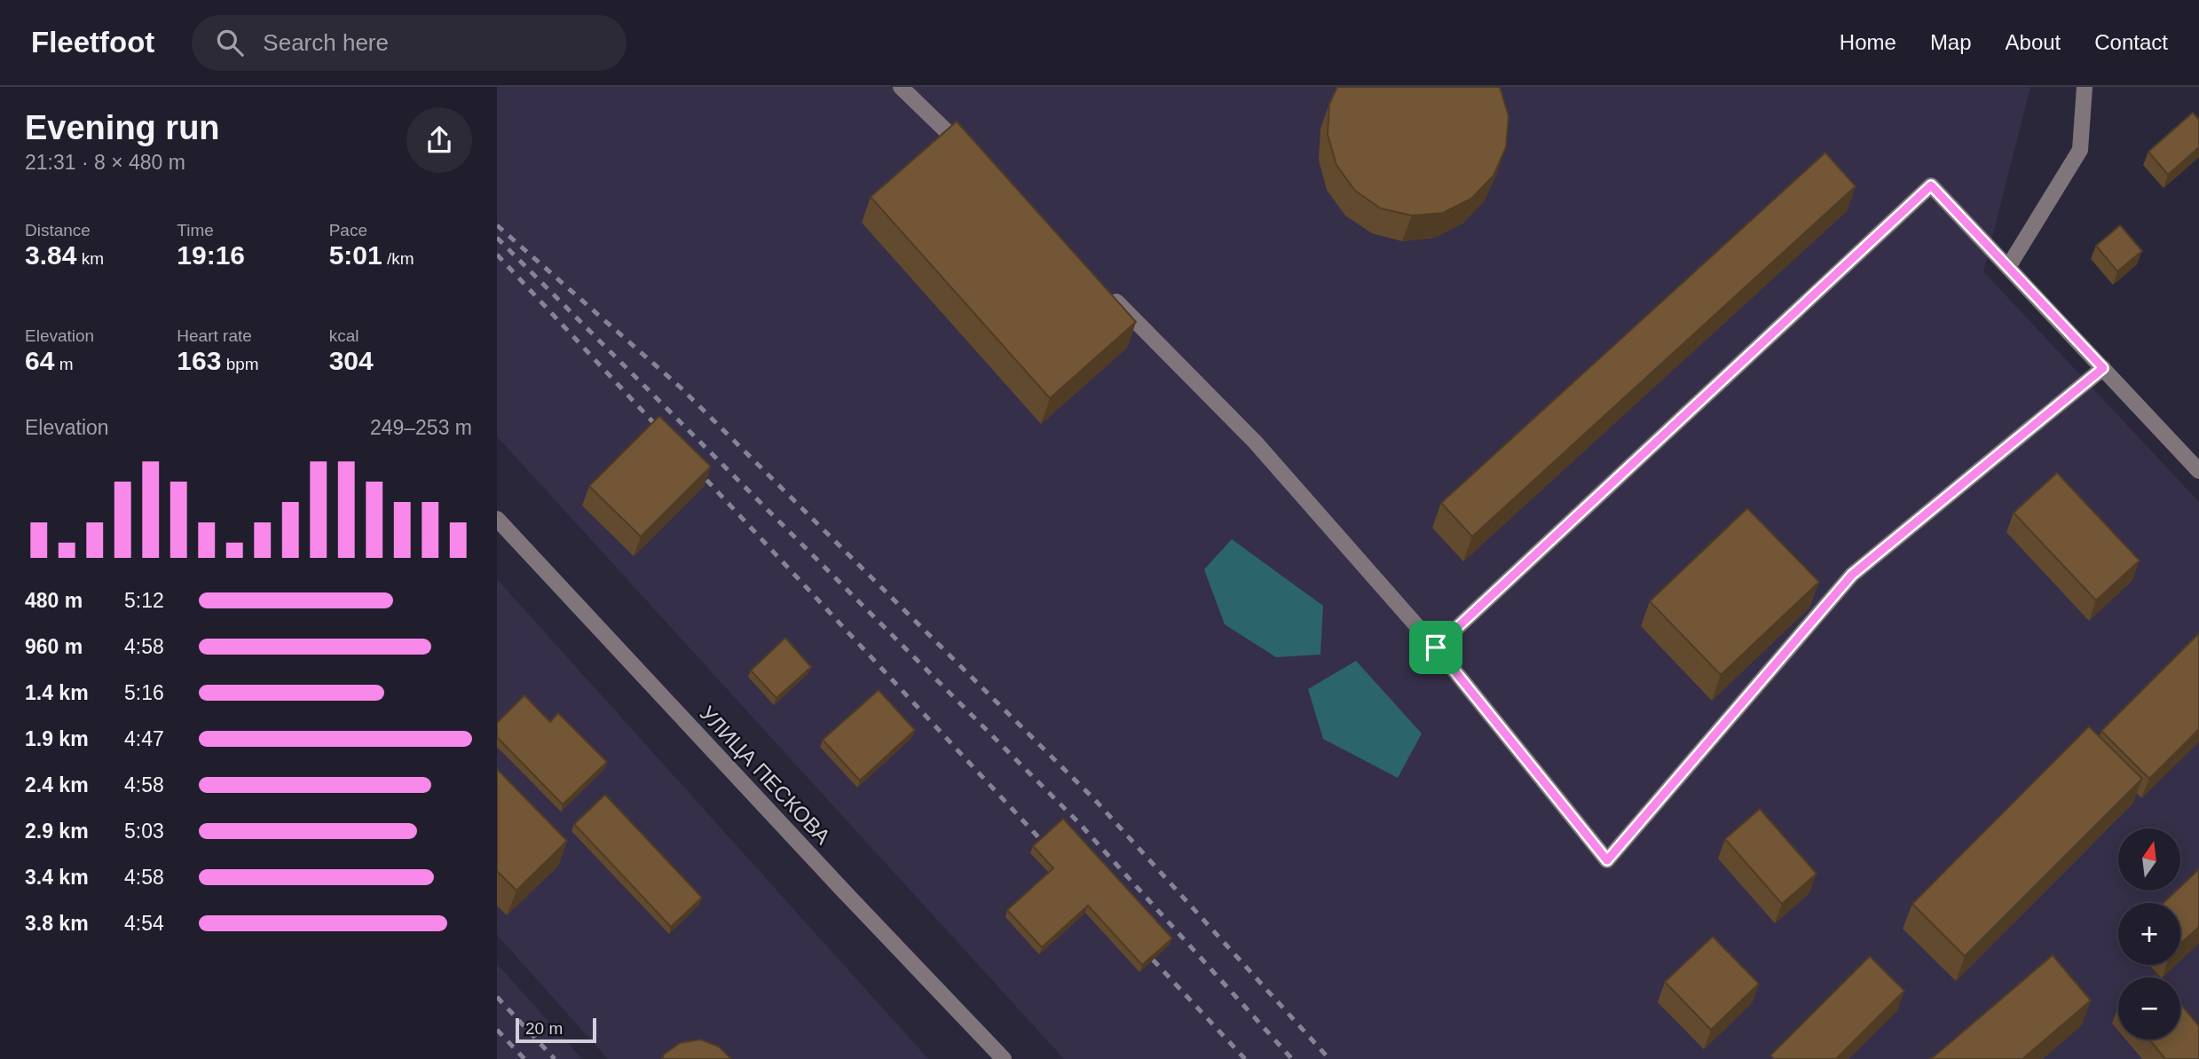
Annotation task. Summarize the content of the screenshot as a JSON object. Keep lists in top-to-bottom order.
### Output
{
  "streets": {
    "street": ["УЛИЦА ПЕСКОВА"]
  },
  "scale_bar": "20 m",
  "north": "top",
  "page": {
    "header": "Fleetfoot",
    "search": "Search here",
    "nav": [
      "Home",
      "Map",
      "About",
      "Contact"
    ],
    "heading": ["Evening run", "21:31 · 8 × 480 m"],
    "stats": [
      ["Distance", "3.84 km"],
      ["Time", "19:16"],
      ["Pace", "5:01 /km"],
      ["Elevation", "64 m"],
      ["Heart rate", "163 bpm"],
      ["kcal", "304"]
    ],
    "chart": ["Elevation", "249–253 m"],
    "list": [
      {
        "name": "480 m",
        "note": "5:12"
      },
      {
        "name": "960 m",
        "note": "4:58"
      },
      {
        "name": "1.4 km",
        "note": "5:16"
      },
      {
        "name": "1.9 km",
        "note": "4:47"
      },
      {
        "name": "2.4 km",
        "note": "4:58"
      },
      {
        "name": "2.9 km",
        "note": "5:03"
      },
      {
        "name": "3.4 km",
        "note": "4:58"
      },
      {
        "name": "3.8 km",
        "note": "4:54"
      }
    ],
    "map_buttons": ["+", "−"],
    "scale": "20 m"
  }
}
